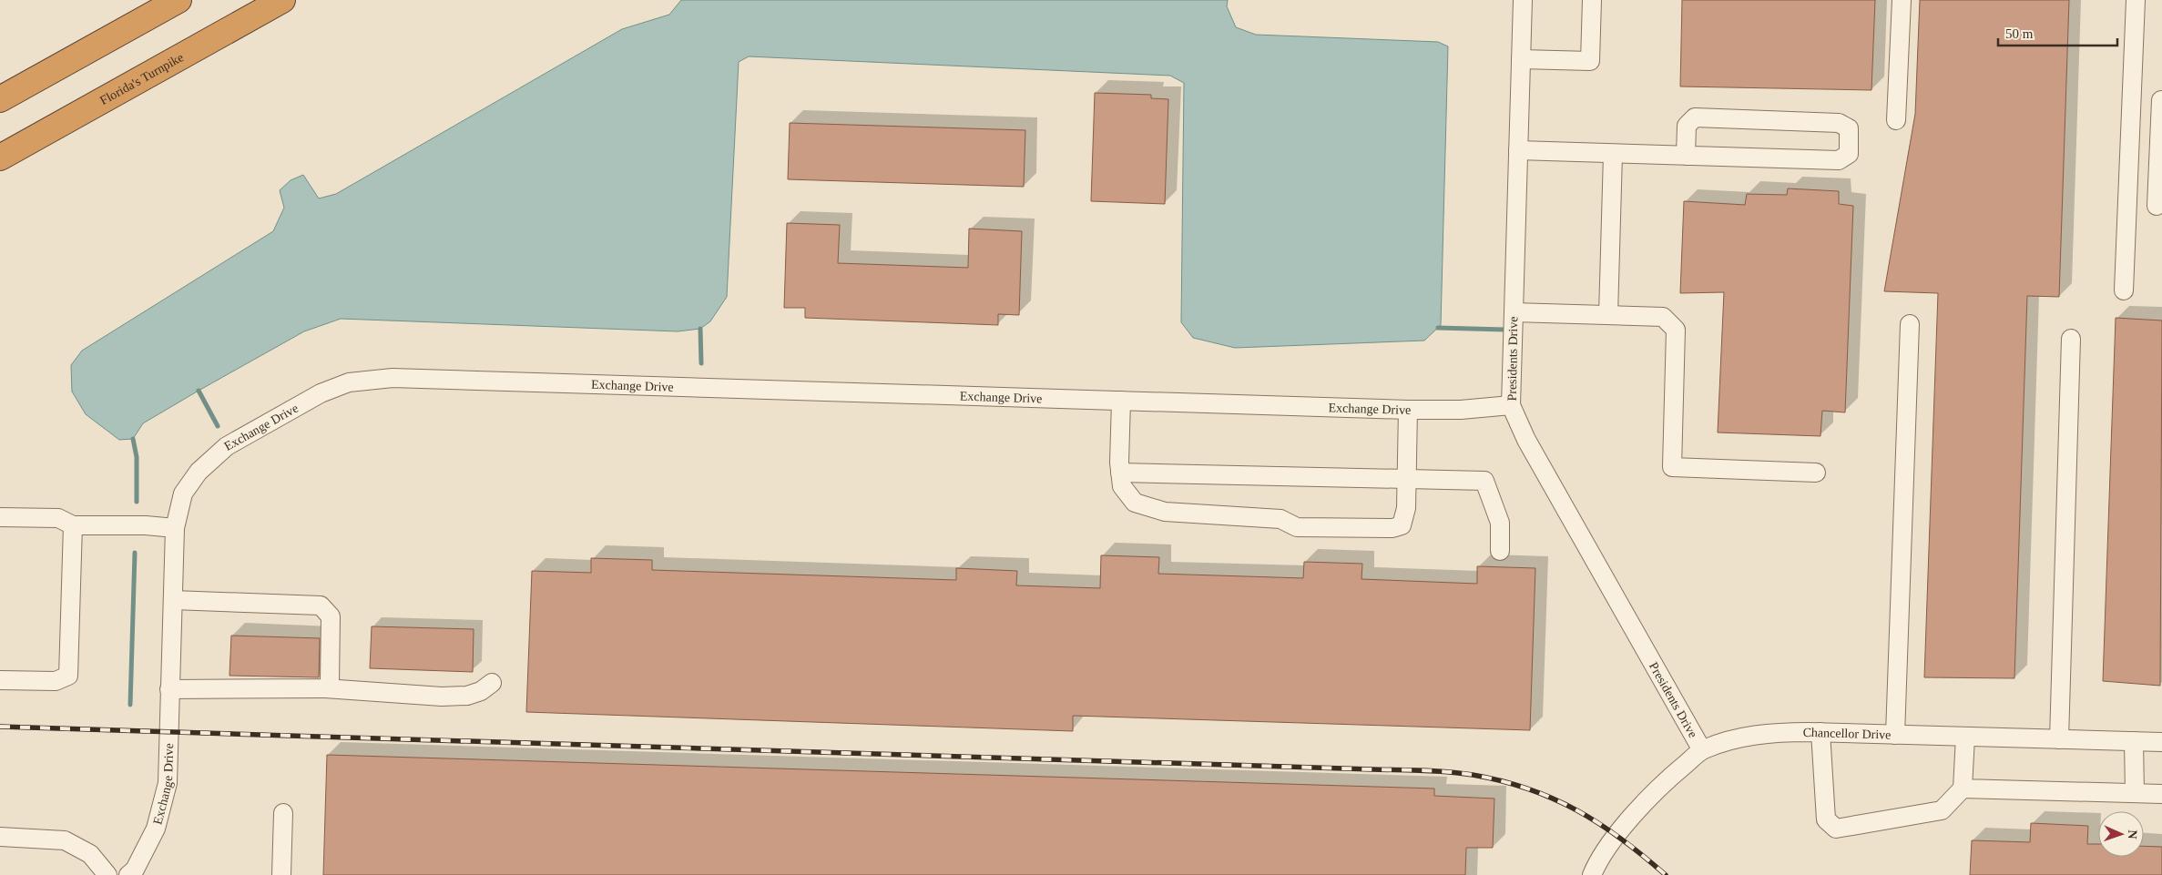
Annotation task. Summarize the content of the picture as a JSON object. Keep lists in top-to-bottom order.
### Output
{
  "streets": {
    "highway": ["Florida's Turnpike"],
    "street": ["Presidents Drive", "Exchange Drive", "Chancellor Drive"]
  },
  "crossings": [
    ["Presidents Drive", "Exchange Drive"],
    ["Presidents Drive", "Chancellor Drive"]
  ],
  "scale_bar": "50 m",
  "north": "right"
}
